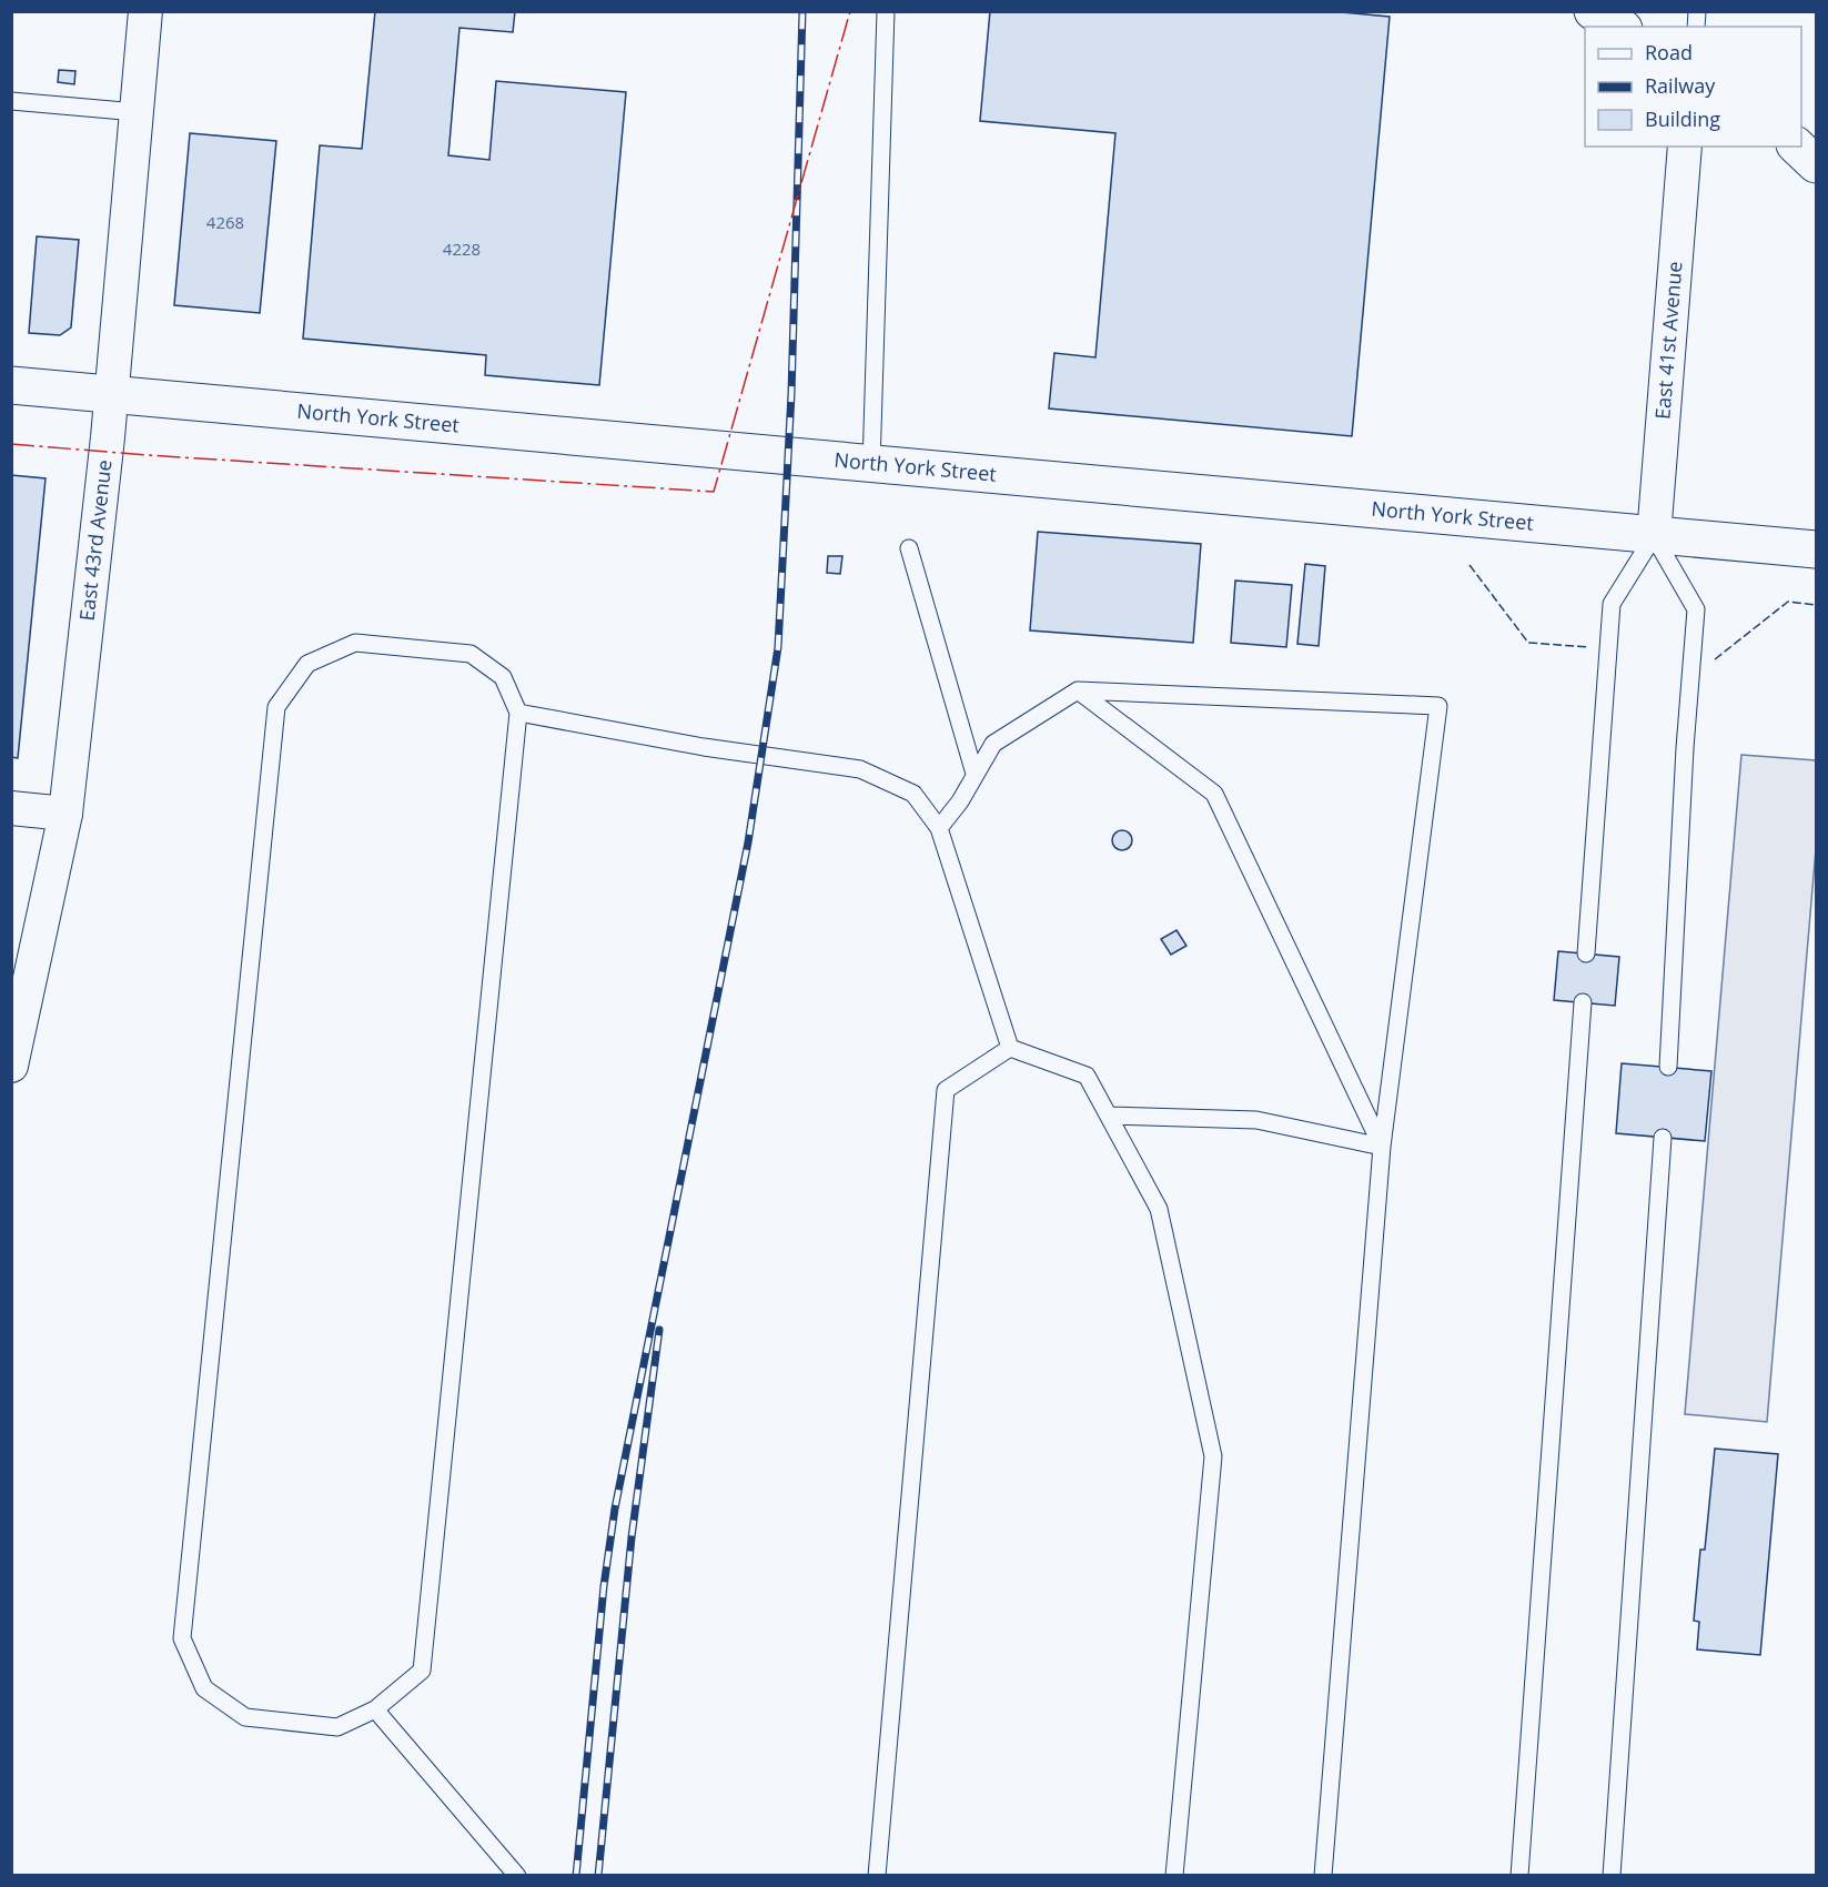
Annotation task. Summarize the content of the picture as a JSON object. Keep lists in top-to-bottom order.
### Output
{
  "streets": {
    "main road": ["North York Street"],
    "street": ["East 41st Avenue", "East 43rd Avenue"]
  },
  "crossings": [
    ["East 41st Avenue", "North York Street"],
    ["North York Street", "East 43rd Avenue"]
  ],
  "house_numbers": ["4268", "4228"],
  "legend": ["Road", "Railway", "Building"]
}
